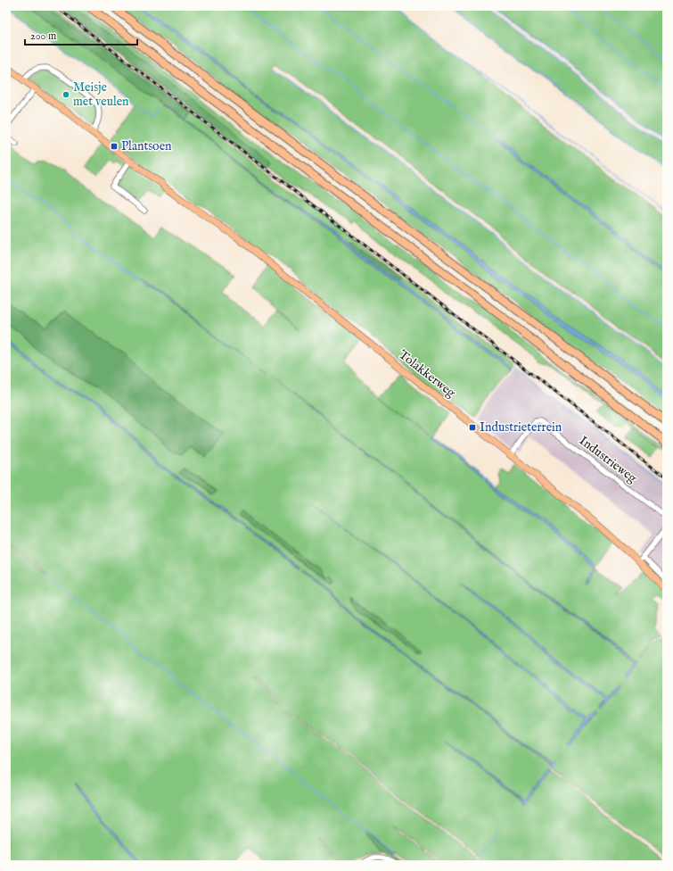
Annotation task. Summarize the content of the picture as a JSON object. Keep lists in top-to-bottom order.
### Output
{
  "streets": {
    "main road": ["Tolakkerweg"],
    "street": ["Industrieweg"]
  },
  "crossings": [
    ["Tolakkerweg", "Industrieweg"]
  ],
  "places": {
    "other": ["Meisje met veulen"],
    "transit": ["Plantsoen", "Industrieterrein"]
  },
  "scale_bar": "200 m"
}
